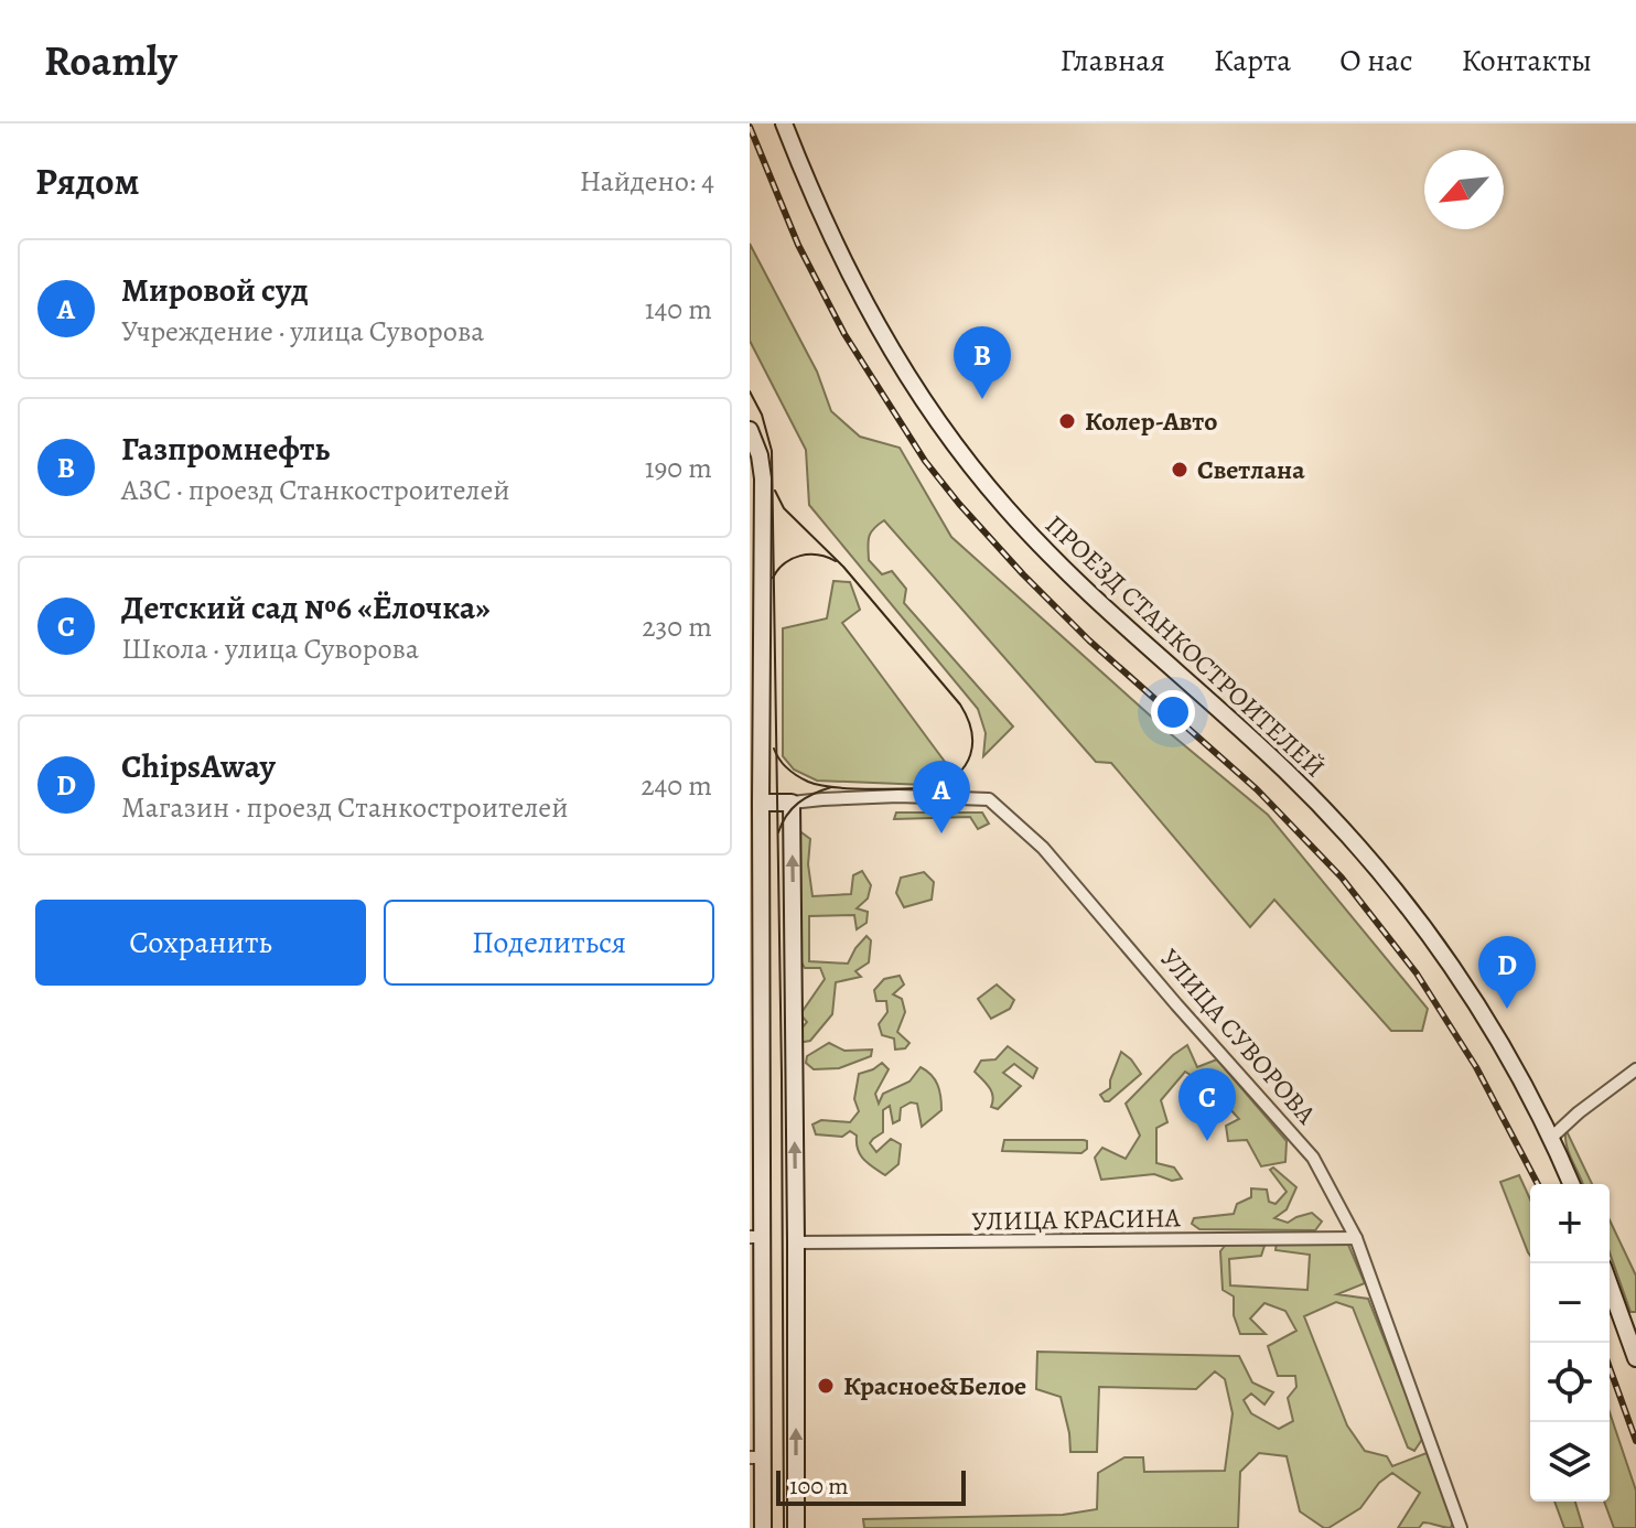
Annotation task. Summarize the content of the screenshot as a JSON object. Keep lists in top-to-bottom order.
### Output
{
  "streets": {
    "street": ["ПРОЕЗД СТАНКОСТРОИТЕЛЕЙ", "УЛИЦА СУВОРОВА", "УЛИЦА КРАСИНА"]
  },
  "crossings": [
    ["УЛИЦА СУВОРОВА", "УЛИЦА КРАСИНА"]
  ],
  "places": ["Колер-Авто", "Светлана", "Красное&Белое"],
  "scale_bar": "100 m",
  "north": "bottom left",
  "page": {
    "header": "Roamly",
    "nav": [
      "Главная",
      "Карта",
      "О нас",
      "Контакты"
    ],
    "heading": ["Рядом", "Найдено: 4"],
    "list": [
      {
        "mark": "A",
        "name": "Мировой суд",
        "note": "Учреждение · улица Суворова",
        "value": "140 m"
      },
      {
        "mark": "B",
        "name": "Газпромнефть",
        "note": "АЗС · проезд Станкостроителей",
        "value": "190 m"
      },
      {
        "mark": "C",
        "name": "Детский сад №6 «Ёлочка»",
        "note": "Школа · улица Суворова",
        "value": "230 m"
      },
      {
        "mark": "D",
        "name": "ChipsAway",
        "note": "Магазин · проезд Станкостроителей",
        "value": "240 m"
      }
    ],
    "pins": [
      "B",
      "A",
      "D",
      "C"
    ],
    "buttons": ["Сохранить", "Поделиться"],
    "map_buttons": ["+", "−"],
    "scale": "100 m"
  }
}
